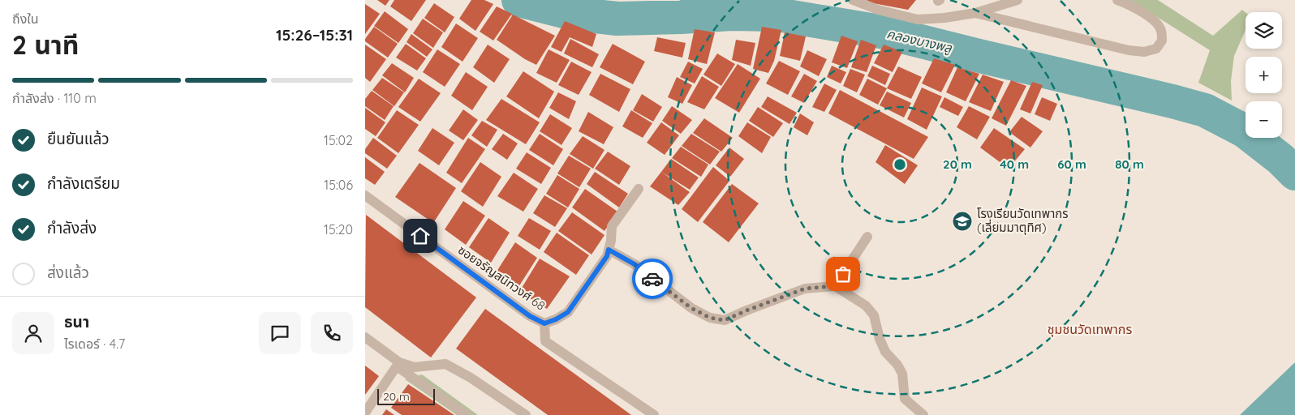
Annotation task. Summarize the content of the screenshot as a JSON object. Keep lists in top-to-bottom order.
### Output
{
  "streets": {
    "street": ["ซอยจรัญสนิทวงศ์ 68"]
  },
  "districts": ["ชุมชนวัดเทพากร"],
  "water": ["คลองบางพลู"],
  "places": {
    "school or university": ["โรงเรียนวัดเทพากร (เลี่ยมมาตุทิศ)"]
  },
  "scale_bar": "20 m",
  "page": {
    "heading": ["2 นาที", "ถึงใน", "15:26–15:31"],
    "panel": ["ธนา", "ไรเดอร์ · 4.7"],
    "map_buttons": ["+", "−"],
    "bar": "กำลังส่ง · 110 m",
    "list": [
      ["ยืนยันแล้ว", "15:02"],
      ["กำลังเตรียม", "15:06"],
      ["กำลังส่ง", "15:20"],
      "ส่งแล้ว"
    ],
    "scale": "20 m"
  },
  "rings": [
    "20 m",
    "40 m",
    "60 m",
    "80 m"
  ]
}
